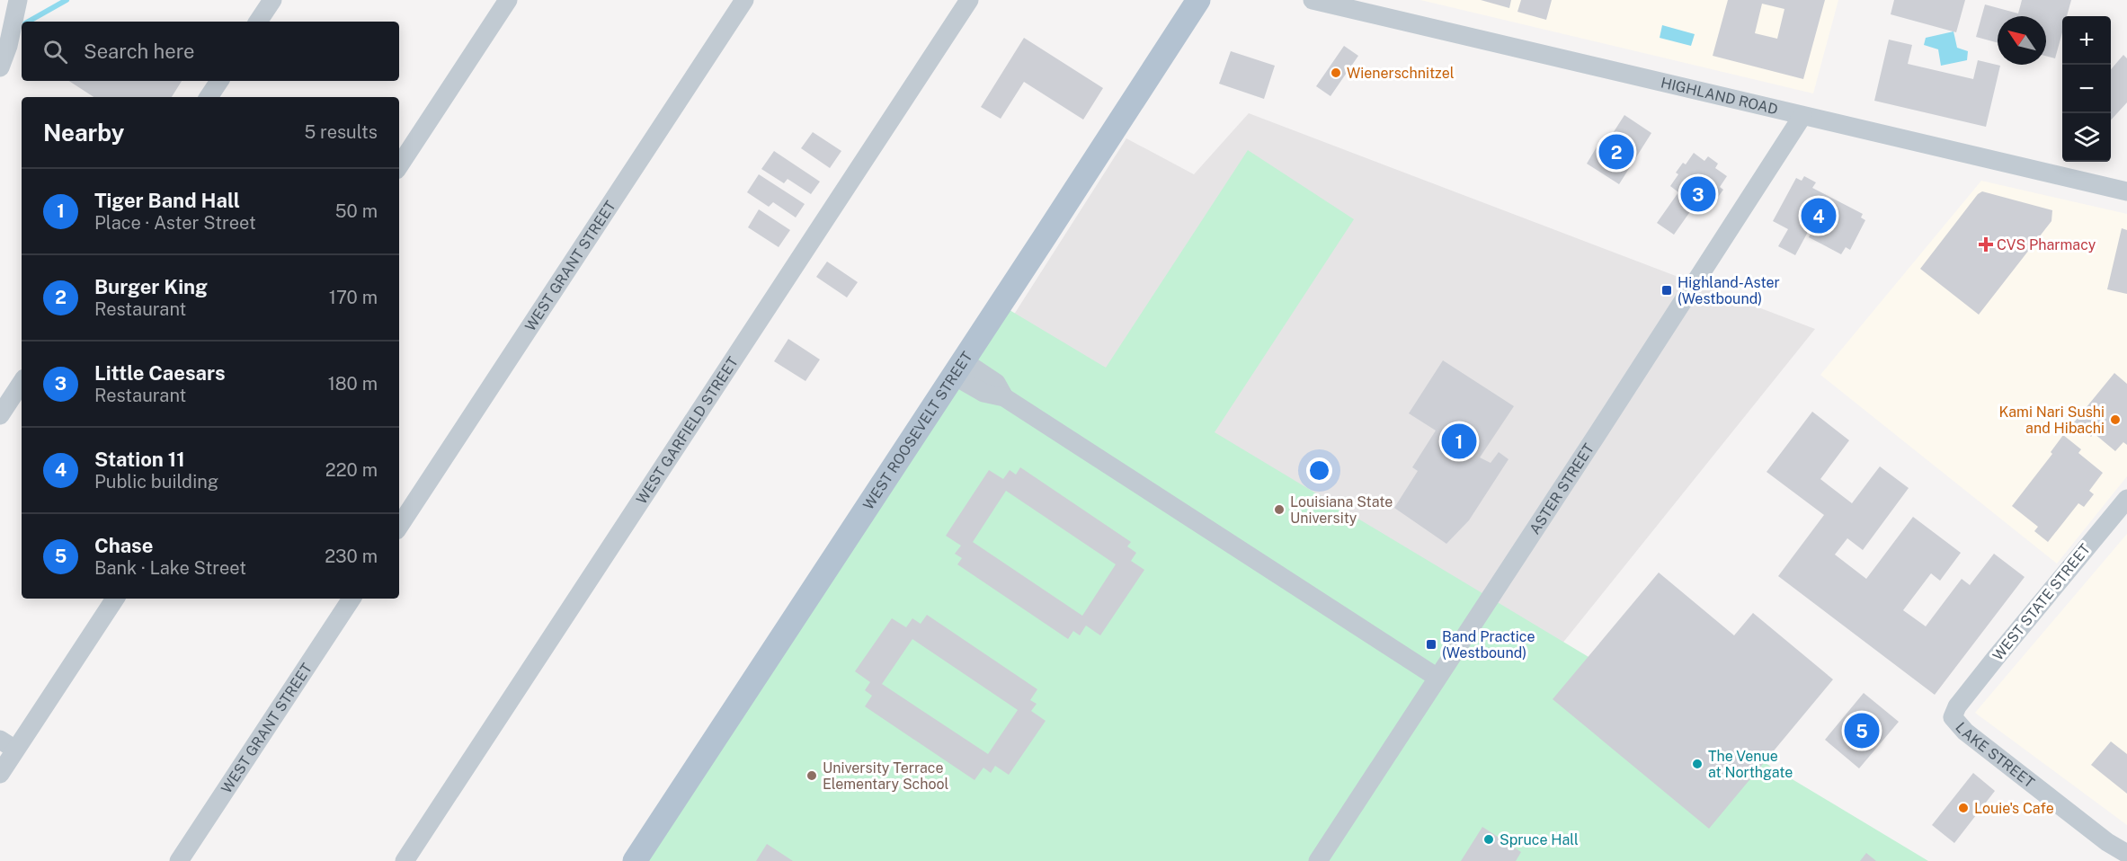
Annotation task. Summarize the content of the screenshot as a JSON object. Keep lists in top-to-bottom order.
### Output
{
  "streets": {
    "main road": ["WEST ROOSEVELT STREET"],
    "street": [
      "HIGHLAND ROAD",
      "WEST GRANT STREET",
      "WEST GARFIELD STREET",
      "ASTER STREET",
      "WEST STATE STREET",
      "LAKE STREET"
    ]
  },
  "crossings": [
    ["HIGHLAND ROAD", "ASTER STREET"],
    ["WEST STATE STREET", "LAKE STREET"]
  ],
  "places": {
    "other": [
      "Wienerschnitzel",
      "Kami Nari Sushi and Hibachi",
      "Louisiana State University",
      "The Venue at Northgate",
      "University Terrace Elementary School",
      "Louie's Cafe",
      "Spruce Hall"
    ],
    "health": ["CVS Pharmacy"],
    "transit": ["Highland-Aster (Westbound)", "Band Practice (Westbound)"]
  },
  "north": "top left",
  "page": {
    "map_buttons": ["+", "−"],
    "search": "Search here",
    "heading": ["Nearby", "5 results"],
    "pins": [
      "2",
      "3",
      "4",
      "1",
      "5"
    ],
    "list": [
      {
        "mark": "1",
        "name": "Tiger Band Hall",
        "note": "Place · Aster Street",
        "value": "50 m"
      },
      {
        "mark": "2",
        "name": "Burger King",
        "note": "Restaurant",
        "value": "170 m"
      },
      {
        "mark": "3",
        "name": "Little Caesars",
        "note": "Restaurant",
        "value": "180 m"
      },
      {
        "mark": "4",
        "name": "Station 11",
        "note": "Public building",
        "value": "220 m"
      },
      {
        "mark": "5",
        "name": "Chase",
        "note": "Bank · Lake Street",
        "value": "230 m"
      }
    ]
  }
}
